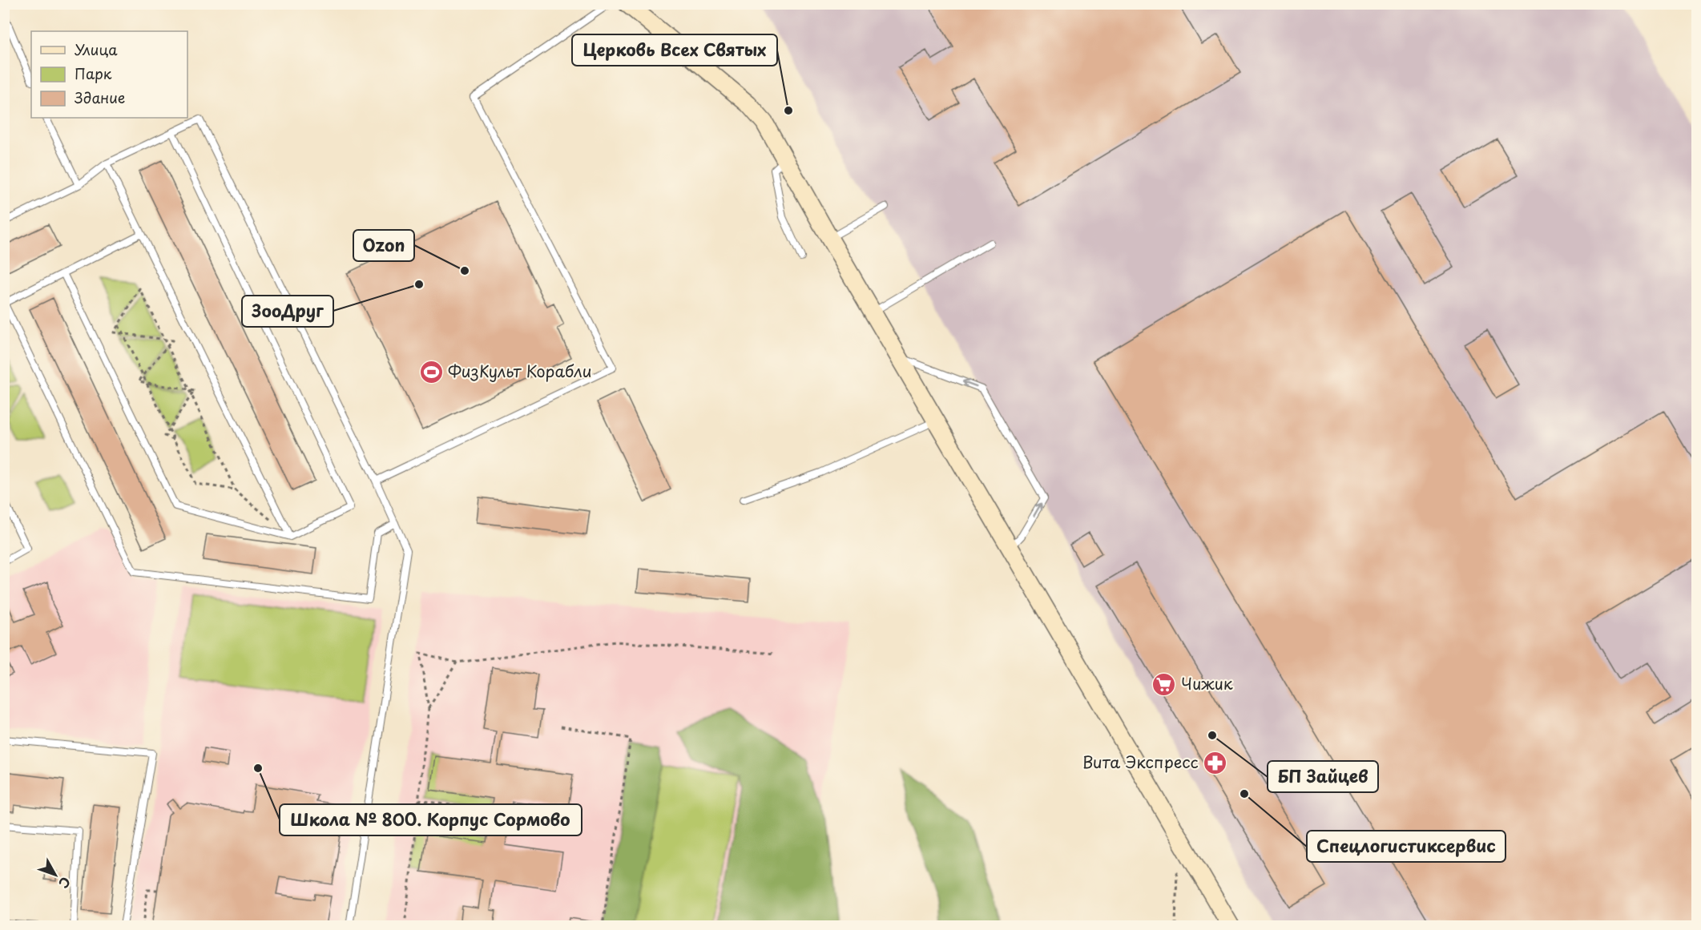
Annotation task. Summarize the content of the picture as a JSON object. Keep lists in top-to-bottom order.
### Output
{
  "places": {
    "other": [
      "Церковь Всех Святых",
      "Ozon",
      "ЗооДруг",
      "БП Зайцев",
      "Школа № 800. Корпус Сормово",
      "Спецлогистиксервис"
    ],
    "sports": ["ФизКульт Корабли"],
    "supermarket": ["Чижик"],
    "pharmacy": ["Вита Экспресс"]
  },
  "legend": ["Улица", "Парк", "Здание"],
  "north": "bottom right"
}
